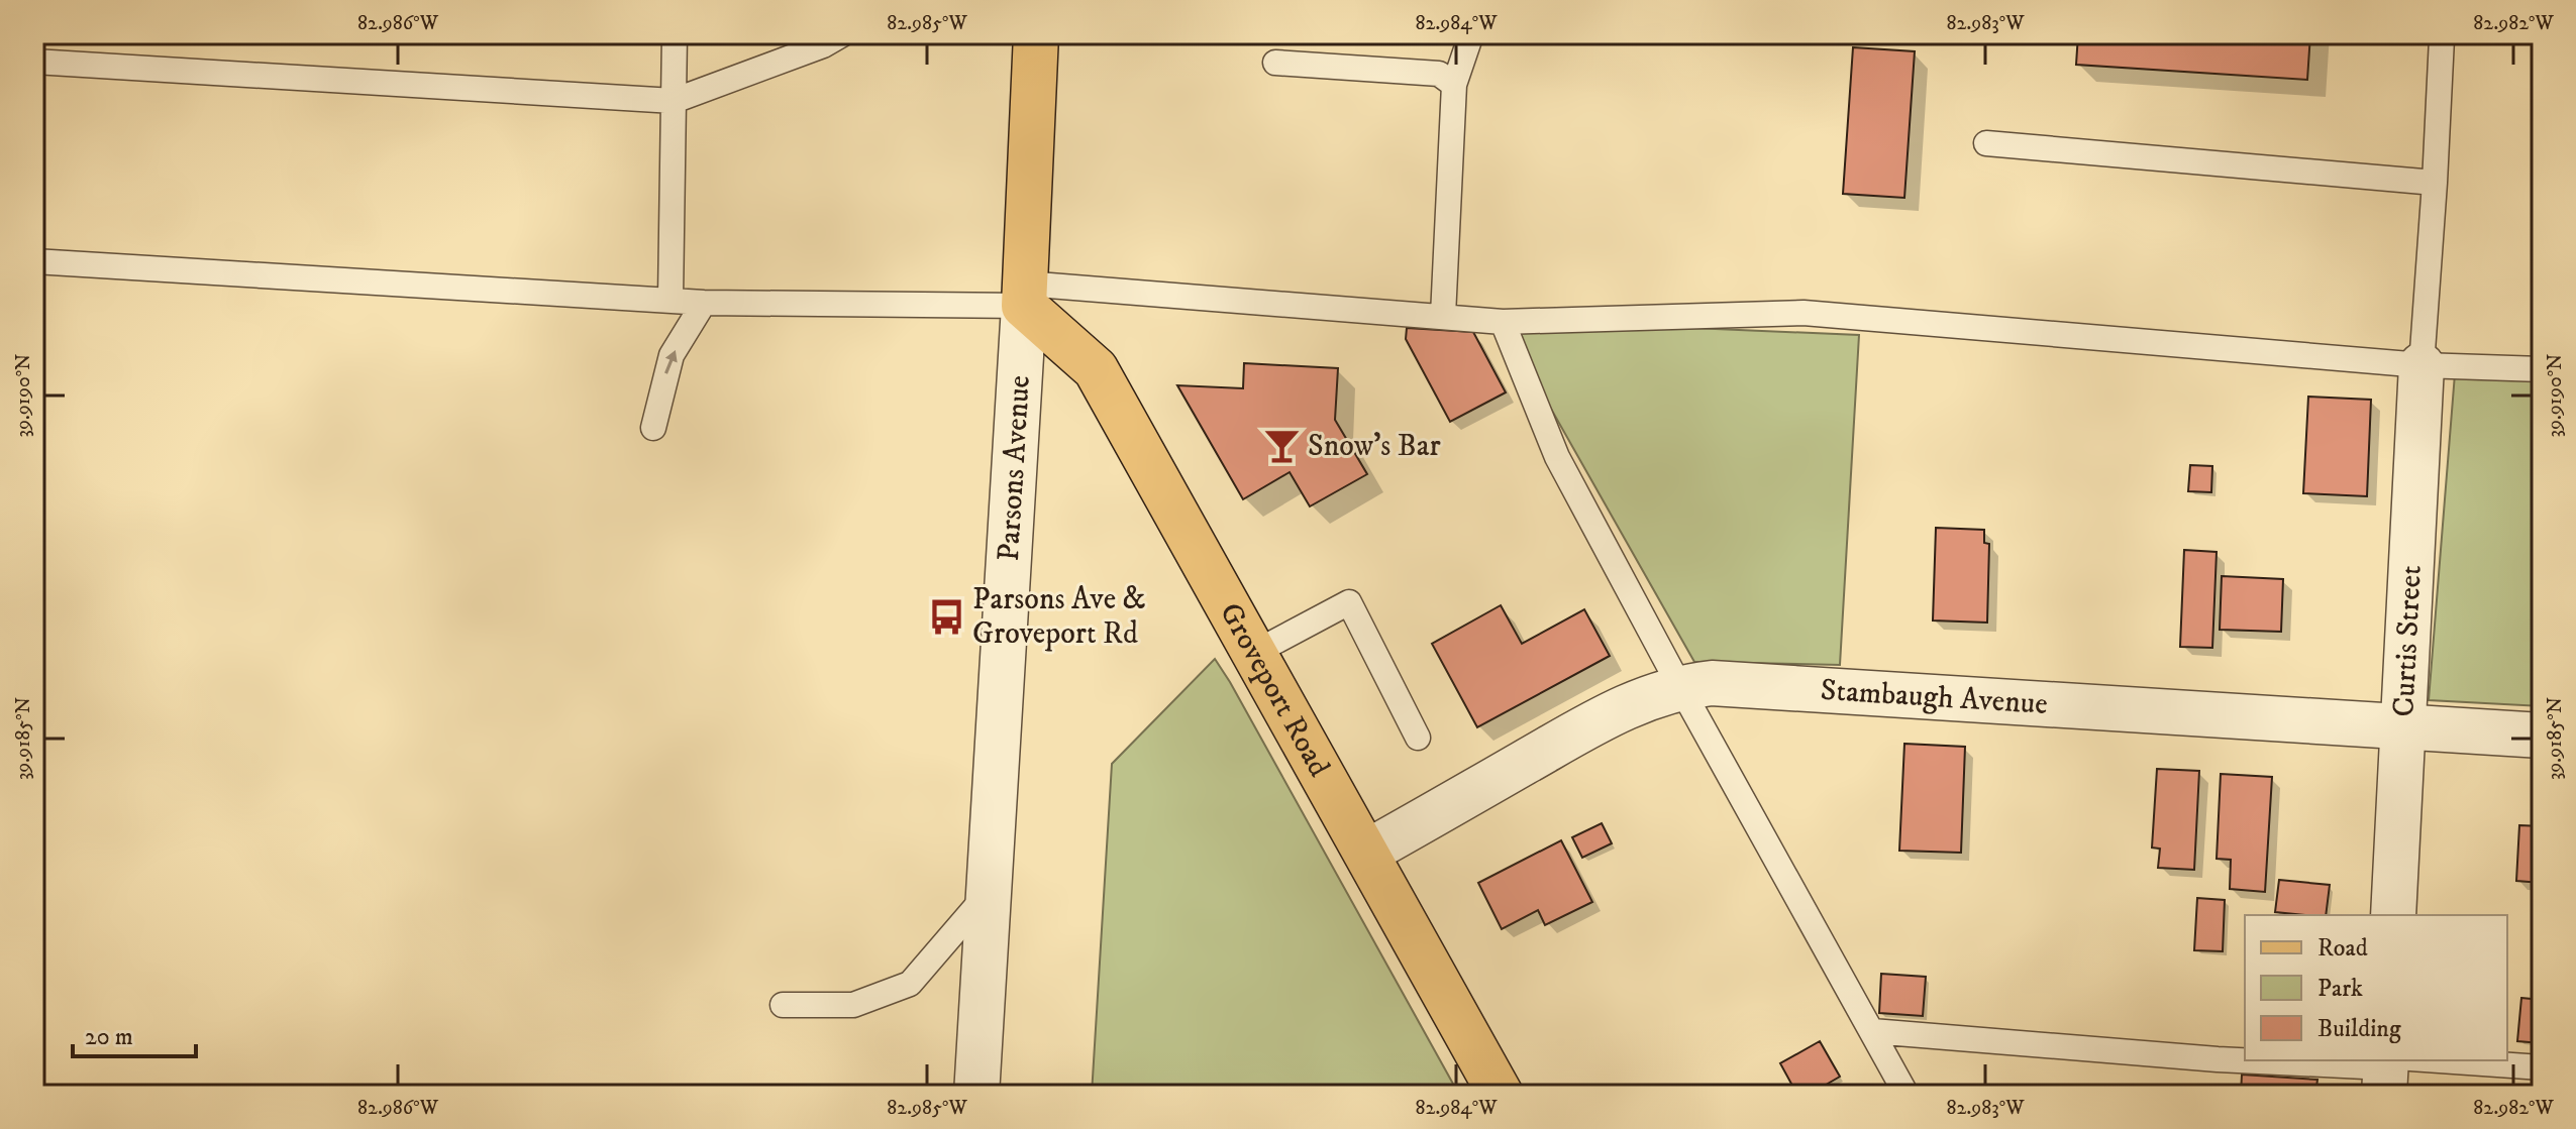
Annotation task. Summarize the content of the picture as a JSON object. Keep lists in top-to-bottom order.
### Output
{
  "streets": {
    "main road": ["Parsons Avenue", "Groveport Road"],
    "street": ["Curtis Street", "Stambaugh Avenue"]
  },
  "crossings": [
    ["Parsons Avenue", "Groveport Road"],
    ["Curtis Street", "Stambaugh Avenue"],
    ["Groveport Road", "Stambaugh Avenue"]
  ],
  "places": {
    "bar": ["Snow's Bar"],
    "bus stop": ["Parsons Ave & Groveport Rd"]
  },
  "legend": ["Road", "Park", "Building"],
  "scale_bar": "20 m",
  "coordinates": [
    "82.986°W",
    "82.985°W",
    "82.984°W",
    "82.983°W",
    "82.982°W",
    "39.9190°N",
    "39.9185°N"
  ]
}
